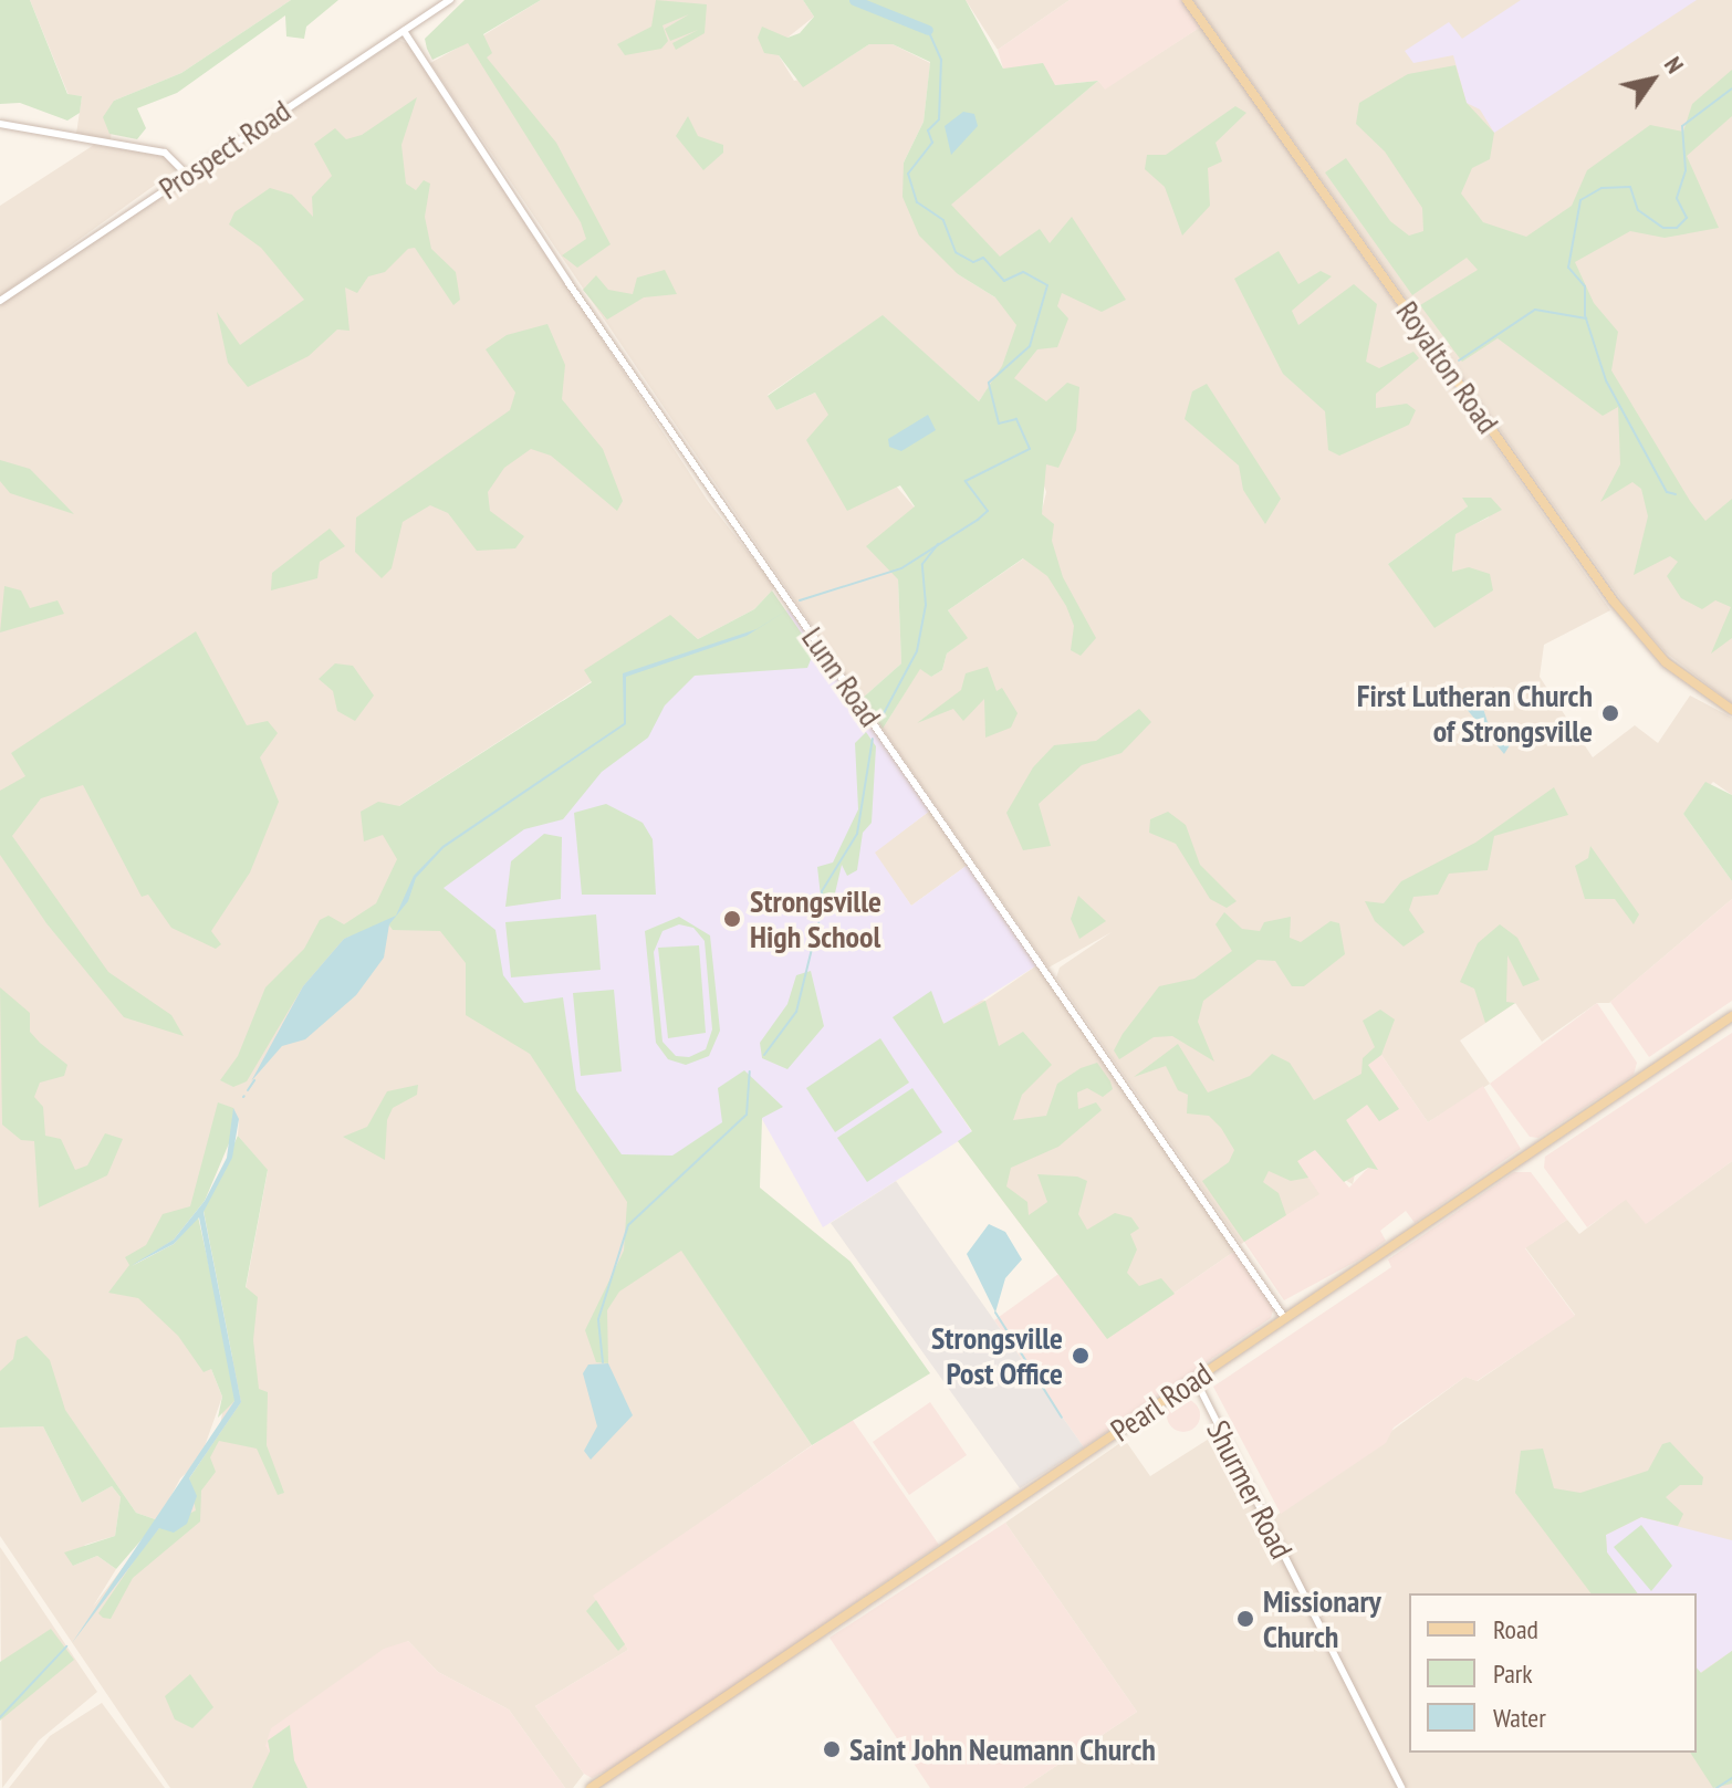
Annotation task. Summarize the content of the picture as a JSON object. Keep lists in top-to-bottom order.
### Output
{
  "streets": {
    "main road": ["Royalton Road", "Pearl Road"],
    "street": ["Prospect Road", "Lunn Road", "Shurmer Road"]
  },
  "crossings": [
    ["Prospect Road", "Lunn Road"],
    ["Lunn Road", "Pearl Road"],
    ["Pearl Road", "Shurmer Road"]
  ],
  "places": [
    "First Lutheran Church of Strongsville",
    "Strongsville High School",
    "Strongsville Post Office",
    "Missionary Church",
    "Saint John Neumann Church"
  ],
  "legend": ["Road", "Park", "Water"],
  "north": "top right"
}
